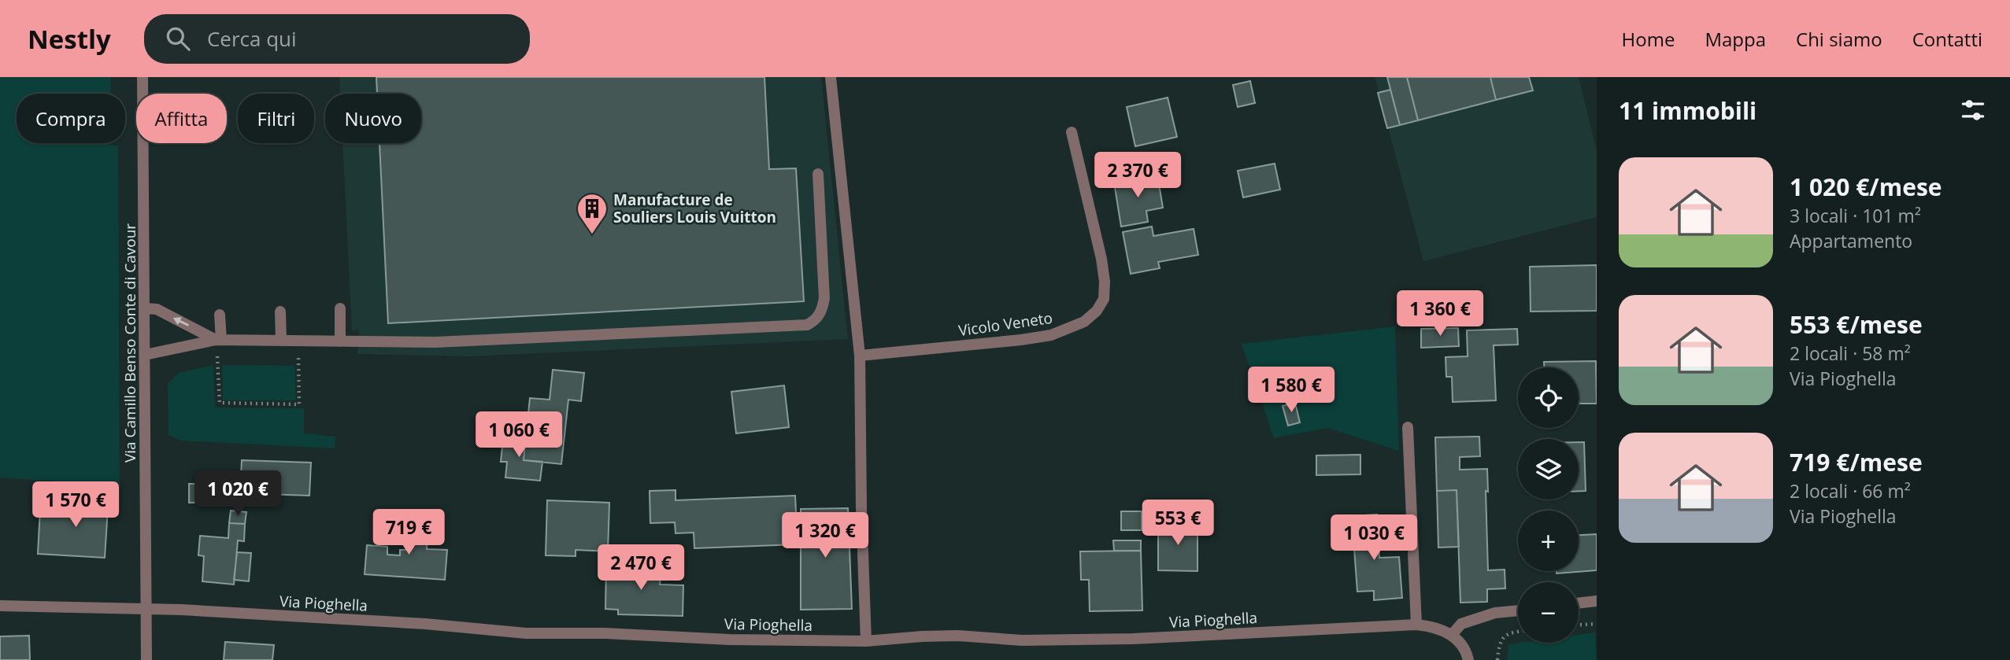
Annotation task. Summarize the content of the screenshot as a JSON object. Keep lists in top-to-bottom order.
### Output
{
  "streets": {
    "street": ["Vicolo Veneto", "Via Camillo Benso Conte di Cavour", "Via Pioghella"]
  },
  "crossings": [
    ["Via Camillo Benso Conte di Cavour", "Via Pioghella"]
  ],
  "places": {
    "building": ["Manufacture de Souliers Louis Vuitton"]
  },
  "page": {
    "header": "Nestly",
    "search": "Cerca qui",
    "nav": [
      "Home",
      "Mappa",
      "Chi siamo",
      "Contatti"
    ],
    "heading": "11 immobili",
    "chip": [
      "Compra",
      "Affitta",
      "Filtri",
      "Nuovo"
    ],
    "list": [
      {
        "name": "1 020 €/mese",
        "note": "3 locali · 101 m² · Appartamento"
      },
      {
        "name": "553 €/mese",
        "note": "2 locali · 58 m² · Via Pioghella"
      },
      {
        "name": "719 €/mese",
        "note": "2 locali · 66 m² · Via Pioghella"
      }
    ],
    "price": [
      "2 370 €",
      "1 360 €",
      "1 580 €",
      "1 060 €",
      "1 020 €",
      "1 570 €",
      "553 €",
      "719 €",
      "1 320 €",
      "1 030 €",
      "2 470 €"
    ],
    "map_buttons": ["+", "−"]
  }
}
